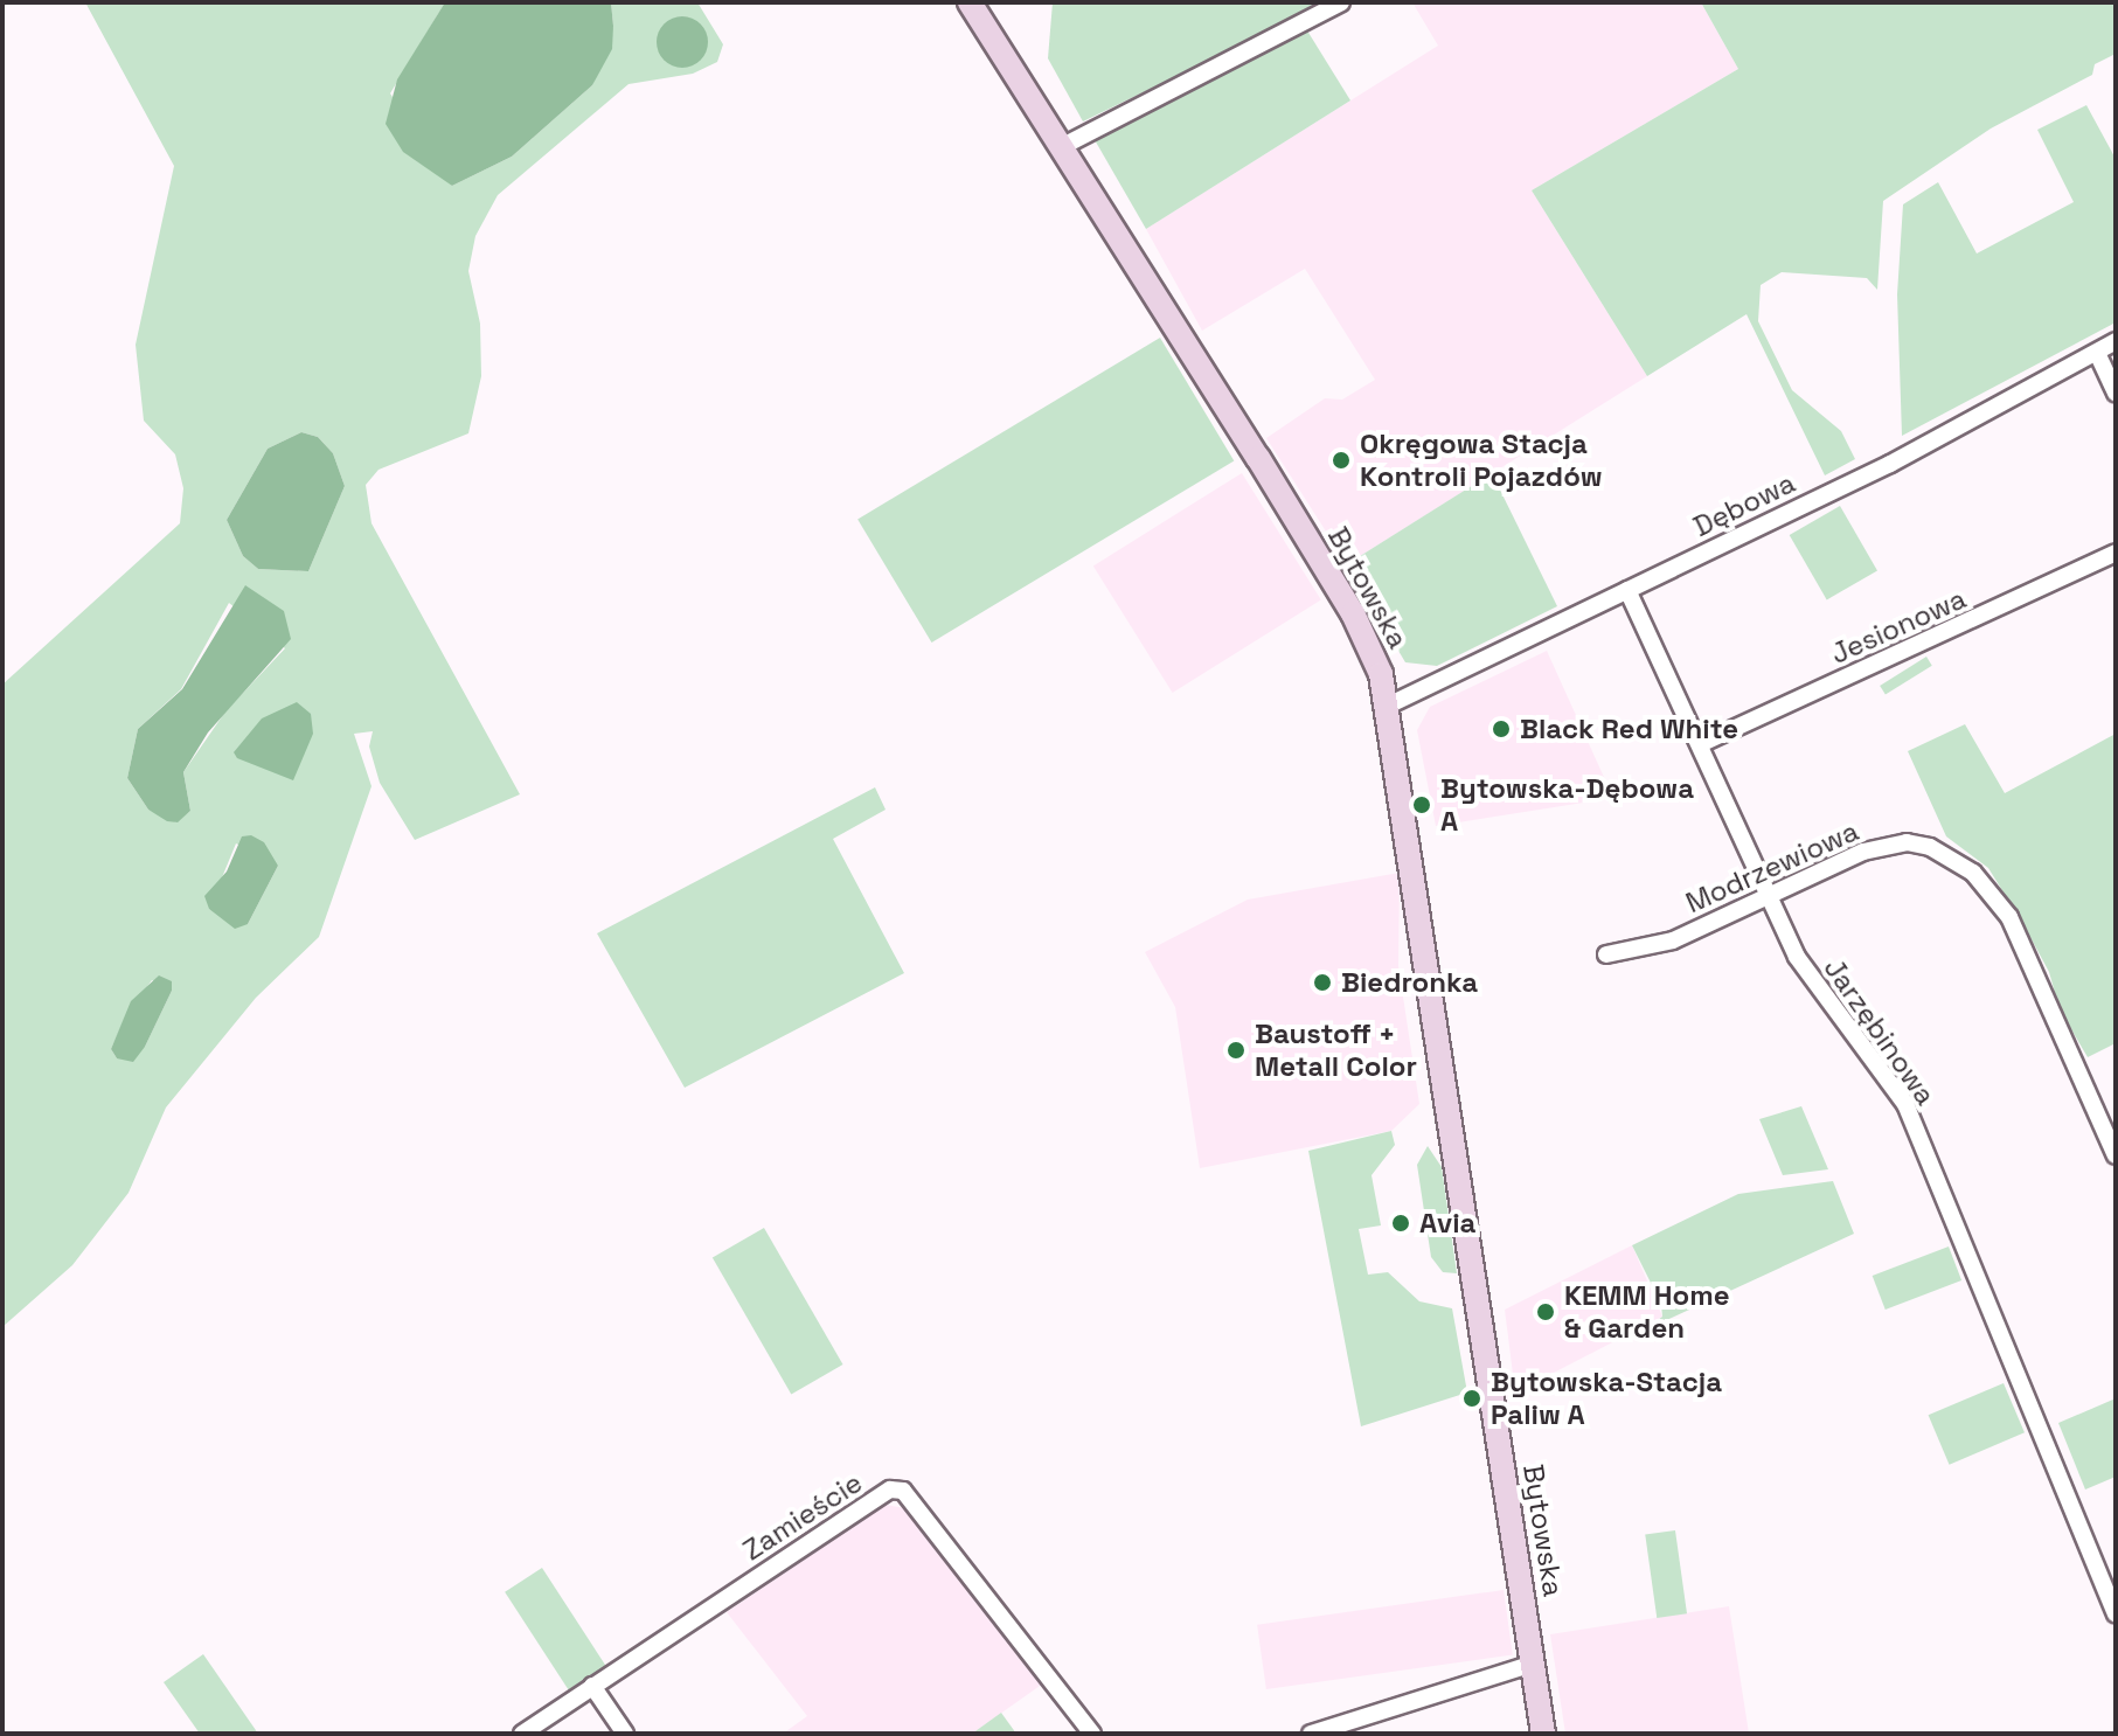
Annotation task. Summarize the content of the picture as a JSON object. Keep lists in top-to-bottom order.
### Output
{
  "streets": {
    "main road": ["Bytowska"],
    "street": [
      "Dębowa",
      "Jesionowa",
      "Modrzewiowa",
      "Jarzębinowa",
      "Zamieście"
    ]
  },
  "crossings": [
    ["Dębowa", "Bytowska"],
    ["Dębowa", "Jarzębinowa"],
    ["Jesionowa", "Jarzębinowa"],
    ["Modrzewiowa", "Jarzębinowa"]
  ],
  "places": [
    "Okręgowa Stacja Kontroli Pojazdów",
    "Black Red White",
    "Bytowska-Dębowa A",
    "Biedronka",
    "Baustoff + Metall Color",
    "Avia",
    "KEMM Home & Garden",
    "Bytowska-Stacja Paliw A"
  ]
}
